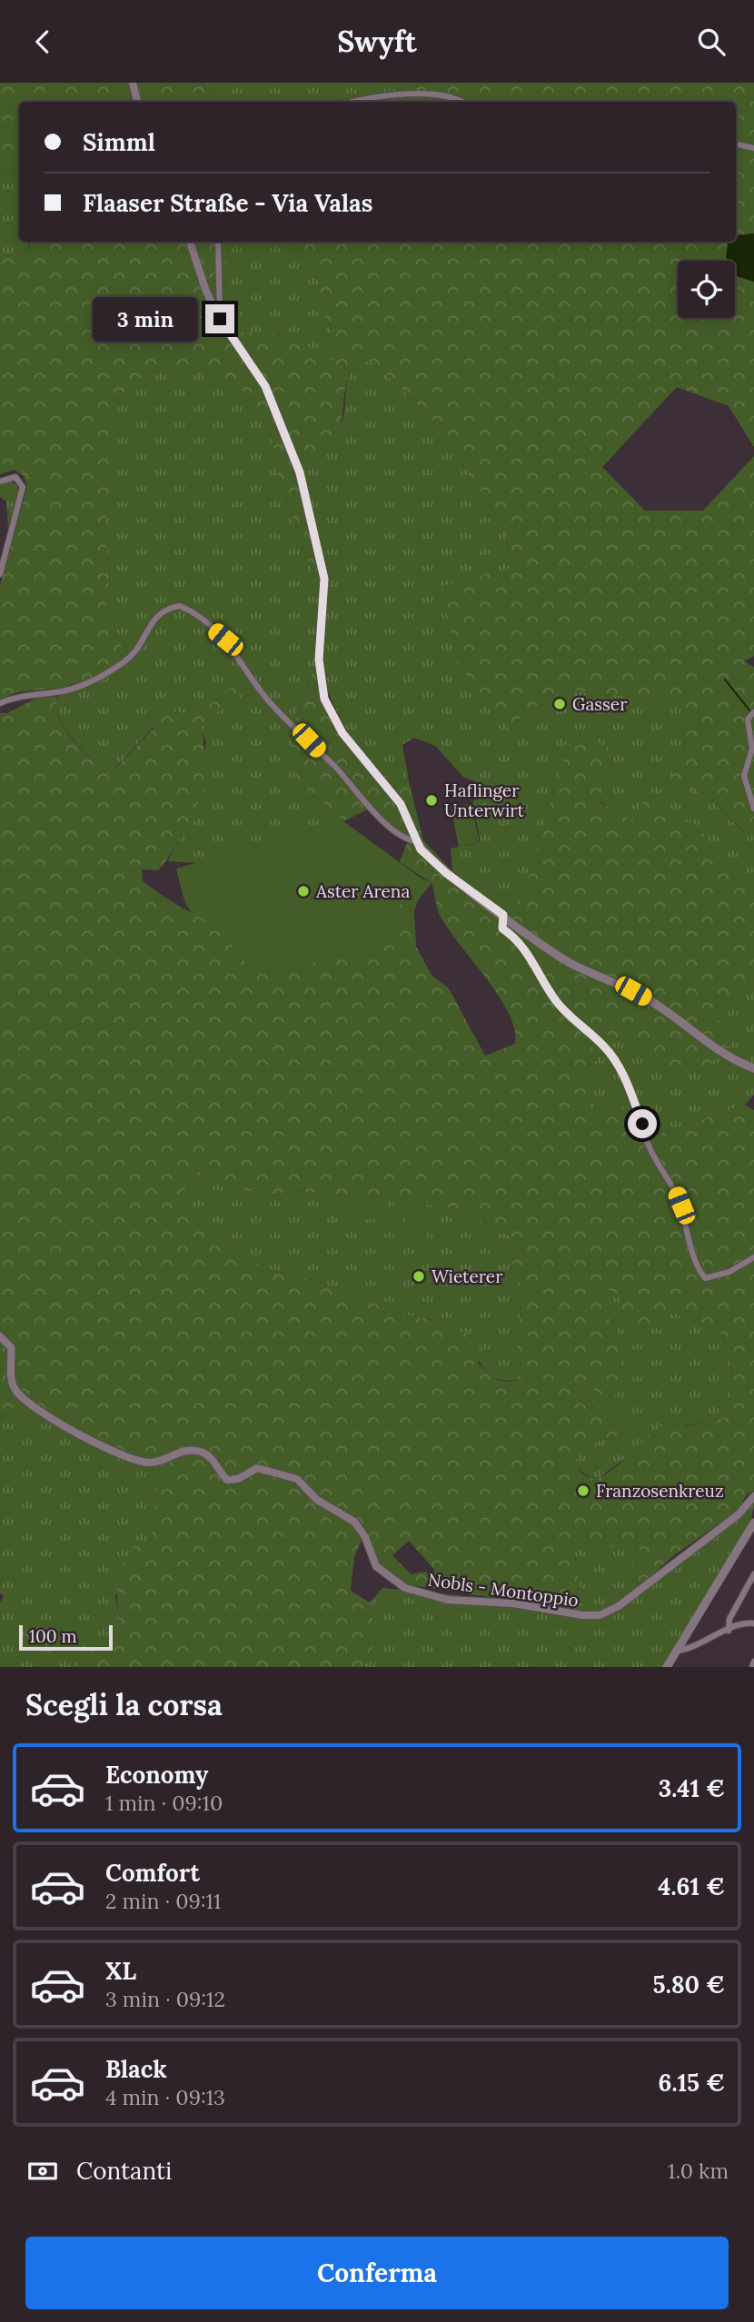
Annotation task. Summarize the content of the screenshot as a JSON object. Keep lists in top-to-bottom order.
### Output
{
  "streets": {
    "street": ["Nobls - Montoppio"]
  },
  "places": [
    "Gasser",
    "Haflinger Unterwirt",
    "Aster Arena",
    "Wieterer",
    "Franzosenkreuz"
  ],
  "scale_bar": "100 m",
  "page": {
    "header": "Swyft",
    "banner": ["Simml", "Flaaser Straße - Via Valas"],
    "bubble": "3 min",
    "scale": "100 m",
    "heading": "Scegli la corsa",
    "list": [
      {
        "name": "Economy",
        "note": "1 min · 09:10",
        "value": "3.41 €"
      },
      {
        "name": "Comfort",
        "note": "2 min · 09:11",
        "value": "4.61 €"
      },
      {
        "name": "XL",
        "note": "3 min · 09:12",
        "value": "5.80 €"
      },
      {
        "name": "Black",
        "note": "4 min · 09:13",
        "value": "6.15 €"
      }
    ],
    "pay": ["Contanti", "1.0 km"],
    "buttons": "Conferma"
  }
}
